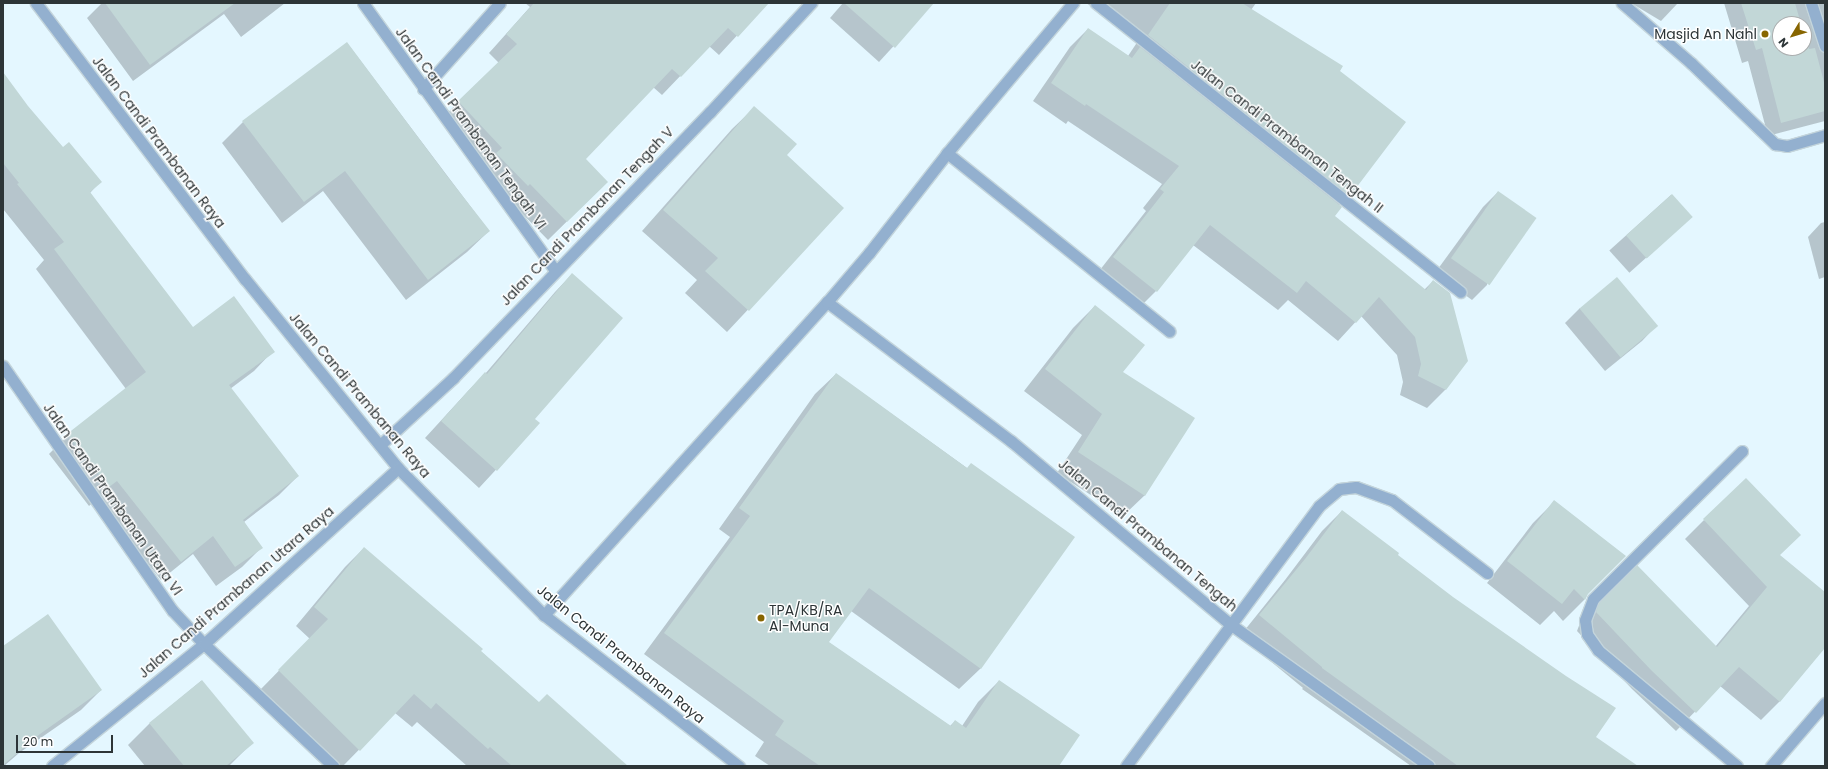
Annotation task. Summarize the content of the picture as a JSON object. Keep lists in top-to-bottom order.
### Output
{
  "streets": {
    "street": [
      "Jalan Candi Prambanan Tengah VI",
      "Jalan Candi Prambanan Tengah II",
      "Jalan Candi Prambanan Raya",
      "Jalan Candi Prambanan Tengah V",
      "Jalan Candi Prambanan Utara VI",
      "Jalan Candi Prambanan Tengah",
      "Jalan Candi Prambanan Utara Raya"
    ]
  },
  "crossings": [
    ["Jalan Candi Prambanan Tengah VI", "Jalan Candi Prambanan Tengah V"],
    ["Jalan Candi Prambanan Raya", "Jalan Candi Prambanan Tengah V"],
    ["Jalan Candi Prambanan Raya", "Jalan Candi Prambanan Utara Raya"],
    ["Jalan Candi Prambanan Utara VI", "Jalan Candi Prambanan Utara Raya"]
  ],
  "places": ["Masjid An Nahl", "TPA/KB/RA Al-Muna"],
  "scale_bar": "20 m",
  "north": "bottom left"
}
